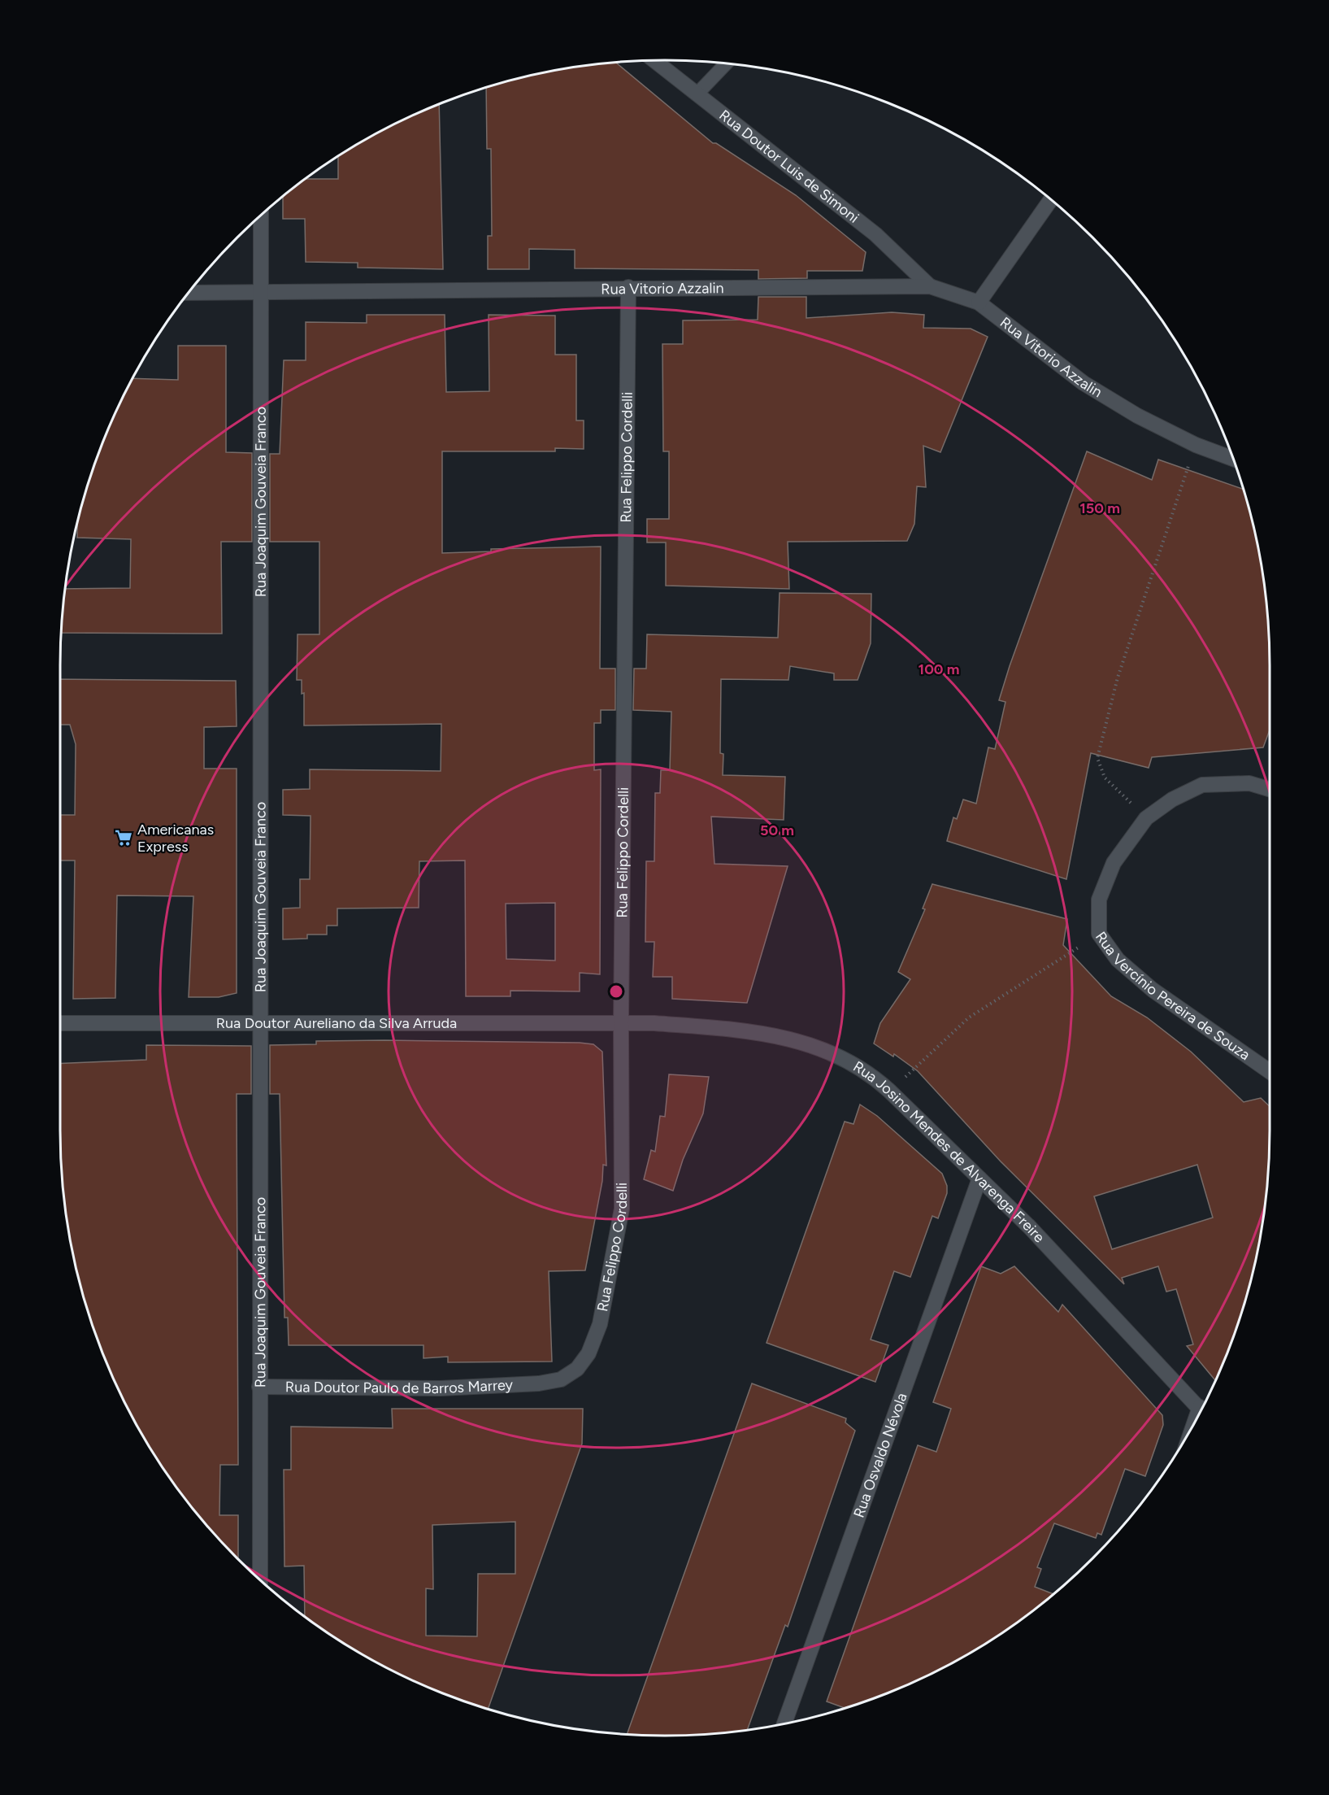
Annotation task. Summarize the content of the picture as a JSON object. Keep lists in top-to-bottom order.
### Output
{
  "streets": {
    "street": [
      "Rua Doutor Luis de Simoni",
      "Rua Vitorio Azzalin",
      "Rua Felippo Cordelli",
      "Rua Joaquim Gouveia Franco",
      "Rua Vercínio Pereira de Souza",
      "Rua Doutor Aureliano da Silva Arruda",
      "Rua Josino Mendes de Alvarenga Freire",
      "Rua Doutor Paulo de Barros Marrey",
      "Rua Osvaldo Névola"
    ]
  },
  "crossings": [
    ["Rua Doutor Luis de Simoni", "Rua Vitorio Azzalin"],
    ["Rua Vitorio Azzalin", "Rua Felippo Cordelli"],
    ["Rua Vitorio Azzalin", "Rua Joaquim Gouveia Franco"],
    ["Rua Felippo Cordelli", "Rua Doutor Aureliano da Silva Arruda"],
    ["Rua Felippo Cordelli", "Rua Josino Mendes de Alvarenga Freire"],
    ["Rua Felippo Cordelli", "Rua Doutor Paulo de Barros Marrey"],
    ["Rua Joaquim Gouveia Franco", "Rua Doutor Aureliano da Silva Arruda"],
    ["Rua Joaquim Gouveia Franco", "Rua Doutor Paulo de Barros Marrey"],
    ["Rua Doutor Aureliano da Silva Arruda", "Rua Josino Mendes de Alvarenga Freire"],
    ["Rua Josino Mendes de Alvarenga Freire", "Rua Osvaldo Névola"]
  ],
  "places": {
    "supermarket": ["Americanas Express"]
  },
  "rings": ["150 m", "100 m", "50 m"]
}
